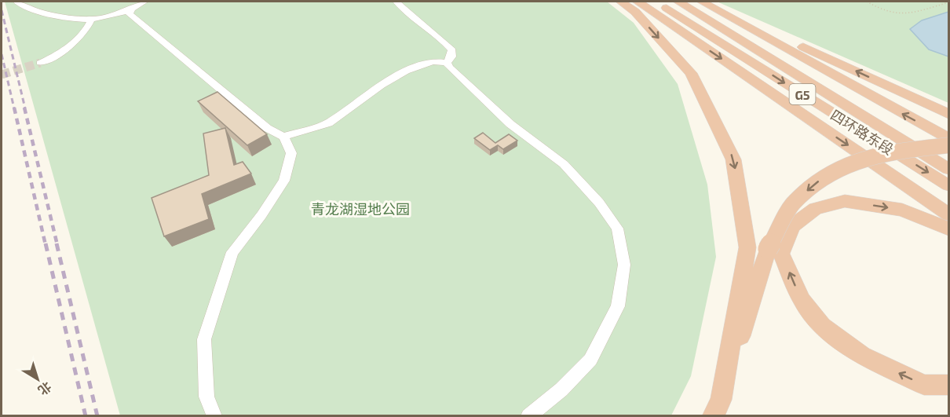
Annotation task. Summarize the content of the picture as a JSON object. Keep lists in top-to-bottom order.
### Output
{
  "streets": {
    "highway": ["G5", "四环路东段"]
  },
  "parks": ["青龙湖湿地公园"],
  "north": "bottom right"
}
